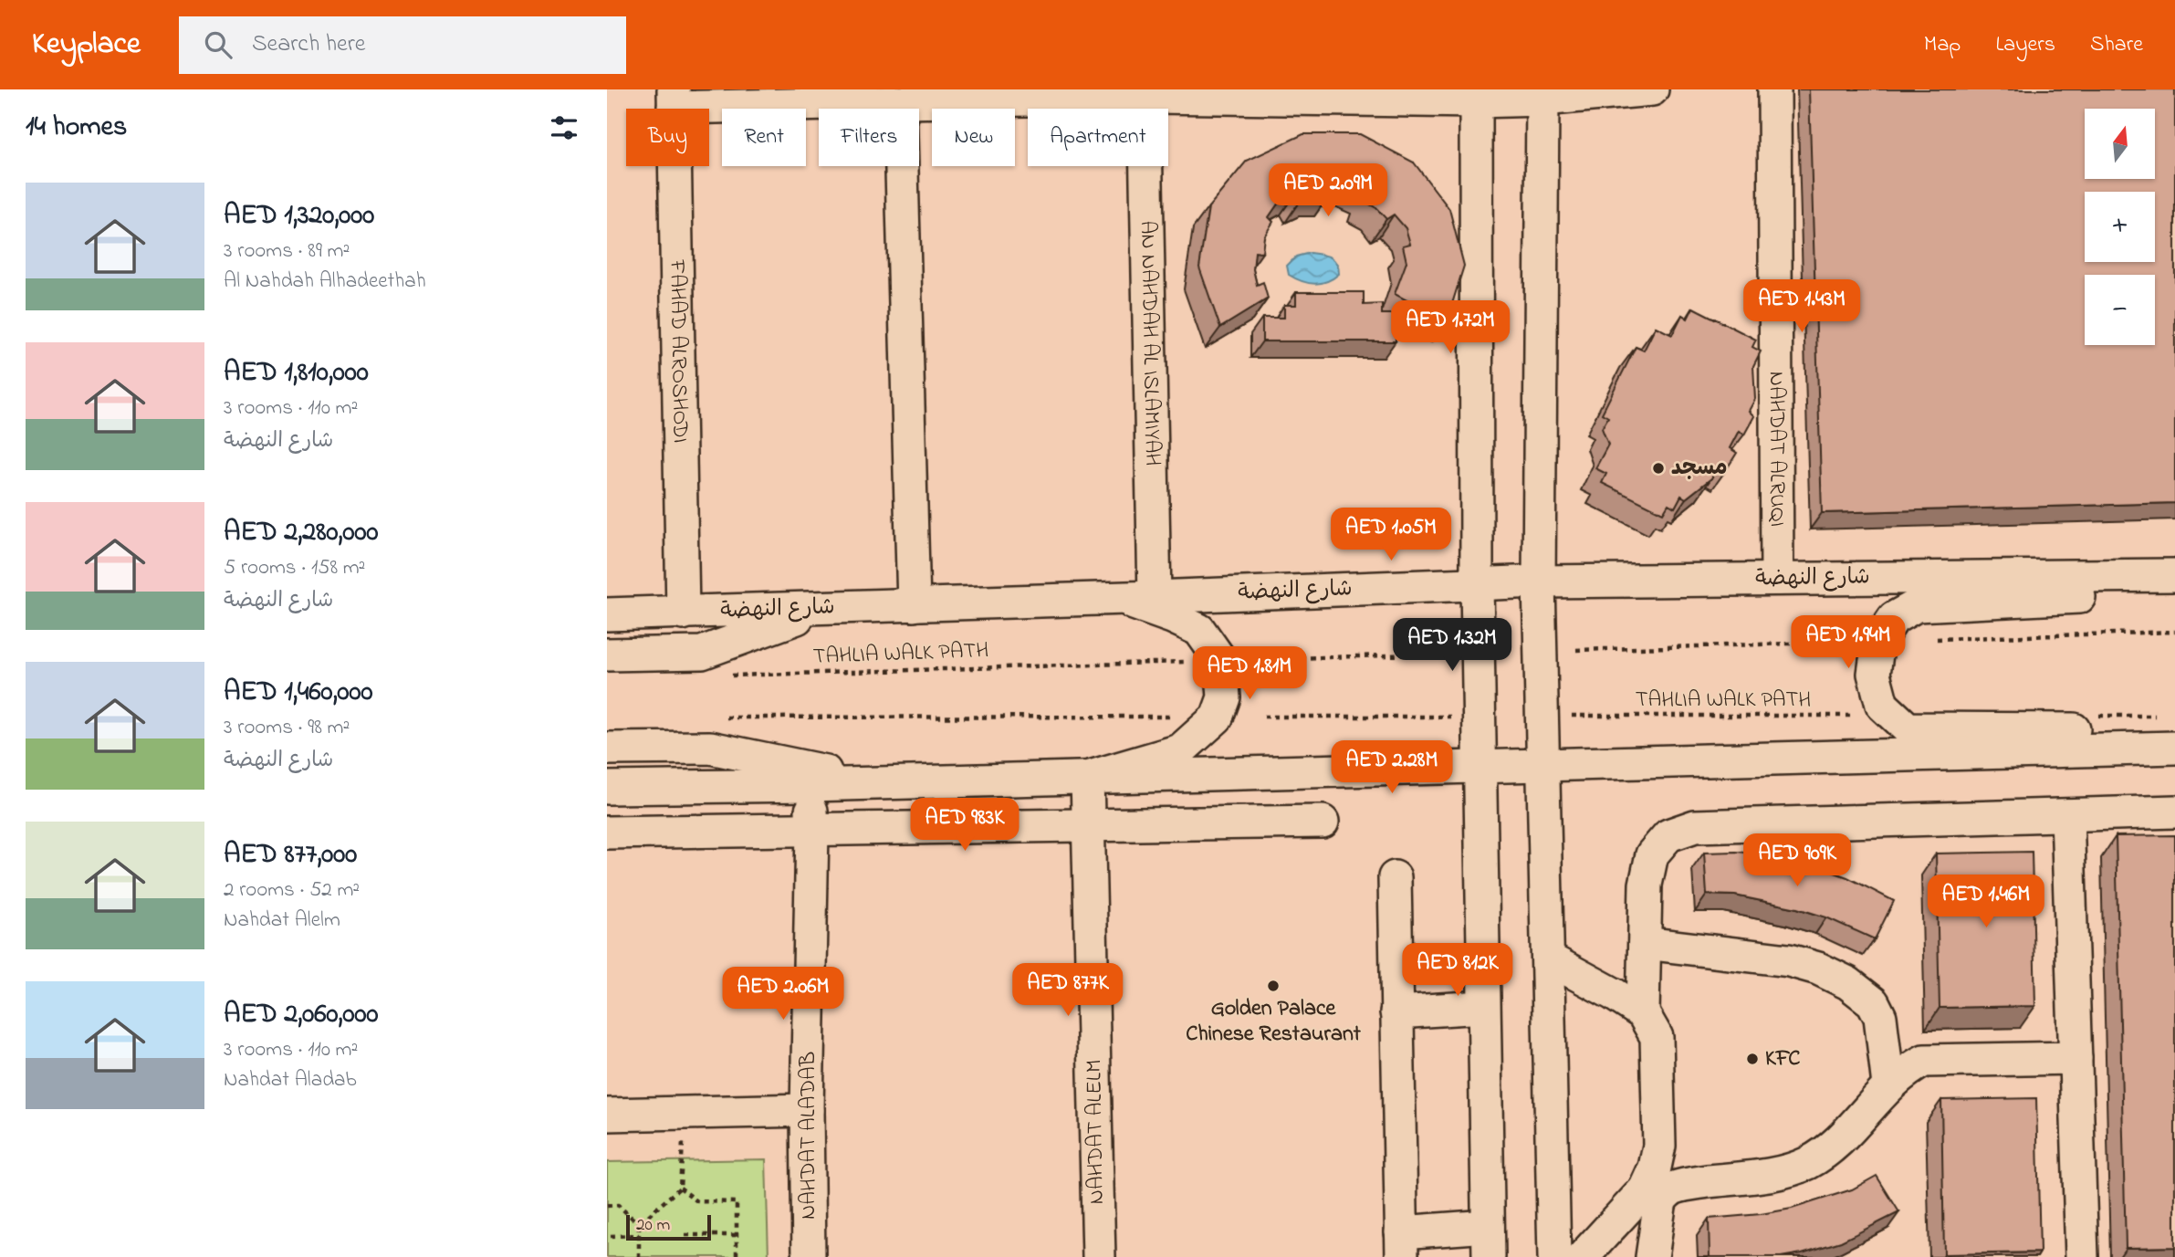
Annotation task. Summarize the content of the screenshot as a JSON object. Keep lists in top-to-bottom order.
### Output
{
  "streets": {
    "street": [
      "AN NAHDAH AL ISLAMIYAH",
      "FAHAD ALROSHODI",
      "NAHDAT ALRUQI",
      "شارع النهضة",
      "NAHDAT ALELM",
      "NAHDAT ALADAB"
    ],
    "path": ["TAHLIA WALK PATH"]
  },
  "crossings": [
    ["AN NAHDAH AL ISLAMIYAH", "شارع النهضة"],
    ["FAHAD ALROSHODI", "شارع النهضة"],
    ["NAHDAT ALRUQI", "شارع النهضة"]
  ],
  "places": ["مسجد", "Golden Palace Chinese Restaurant", "KFC"],
  "scale_bar": "20 m",
  "north": "top",
  "page": {
    "header": "Keyplace",
    "search": "Search here",
    "nav": ["Map", "Layers", "Share"],
    "heading": "14 homes",
    "map_buttons": ["+", "−"],
    "chip": [
      "Buy",
      "Rent",
      "Filters",
      "New",
      "Apartment"
    ],
    "price": [
      "AED 2.09M",
      "AED 1.43M",
      "AED 1.72M",
      "AED 1.05M",
      "AED 1.94M",
      "AED 1.32M",
      "AED 1.81M",
      "AED 2.28M",
      "AED 983K",
      "AED 909K",
      "AED 1.46M",
      "AED 812K",
      "AED 877K",
      "AED 2.06M"
    ],
    "list": [
      {
        "name": "AED 1,320,000",
        "note": "3 rooms · 89 m² · Al Nahdah Alhadeethah"
      },
      {
        "name": "AED 1,810,000",
        "note": "3 rooms · 110 m² · شارع النهضة"
      },
      {
        "name": "AED 2,280,000",
        "note": "5 rooms · 158 m² · شارع النهضة"
      },
      {
        "name": "AED 1,460,000",
        "note": "3 rooms · 98 m² · شارع النهضة"
      },
      {
        "name": "AED 877,000",
        "note": "2 rooms · 52 m² · Nahdat Alelm"
      },
      {
        "name": "AED 2,060,000",
        "note": "3 rooms · 110 m² · Nahdat Aladab"
      }
    ],
    "scale": "20 m"
  }
}
